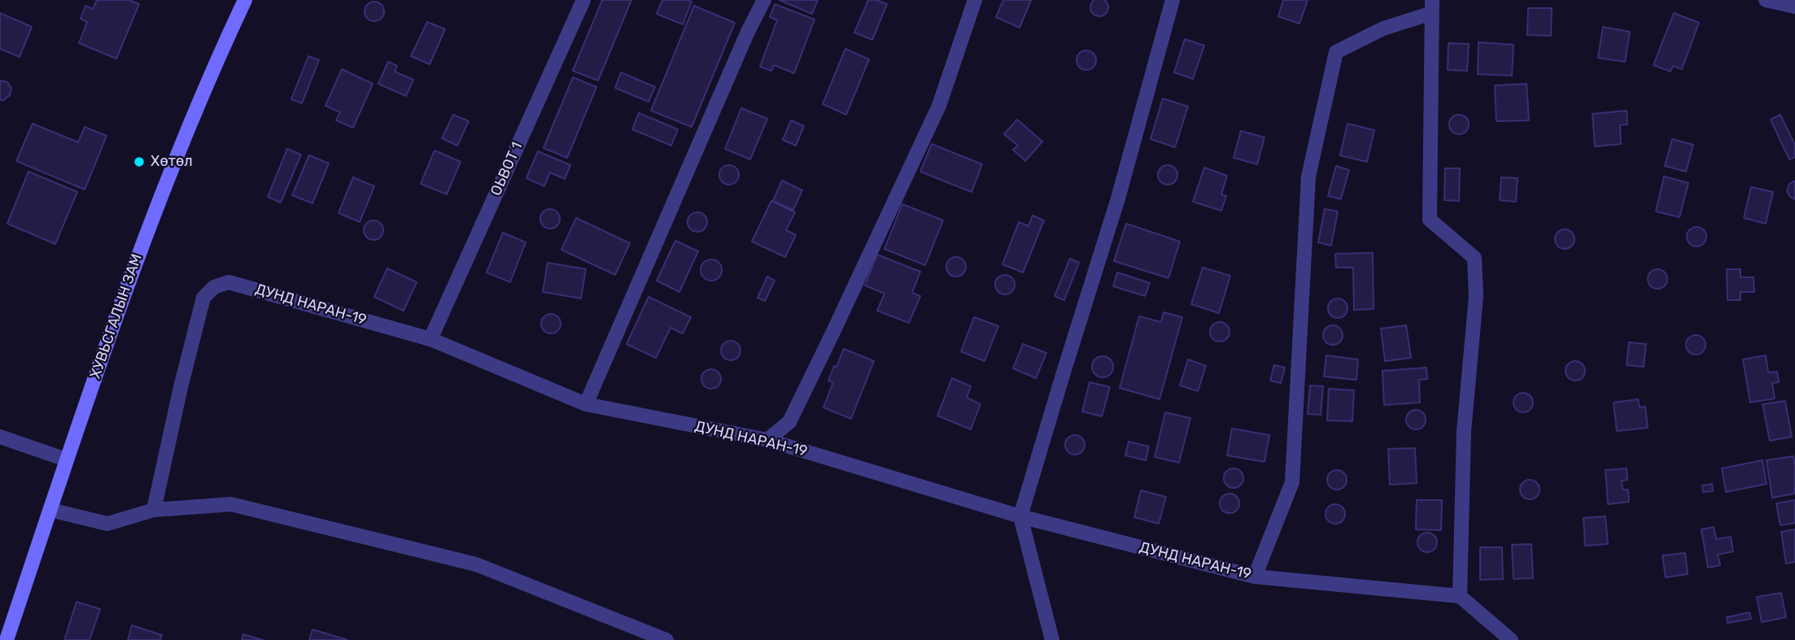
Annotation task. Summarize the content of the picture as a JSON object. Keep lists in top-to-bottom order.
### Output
{
  "streets": {
    "main road": ["ХУВЬСГАЛЫН ЗАМ"],
    "street": ["ОЬВОТ 1", "ДУНД НАРАН-19"]
  },
  "crossings": [
    ["ОЬВОТ 1", "ДУНД НАРАН-19"]
  ],
  "places": ["Хөтөл"]
}
